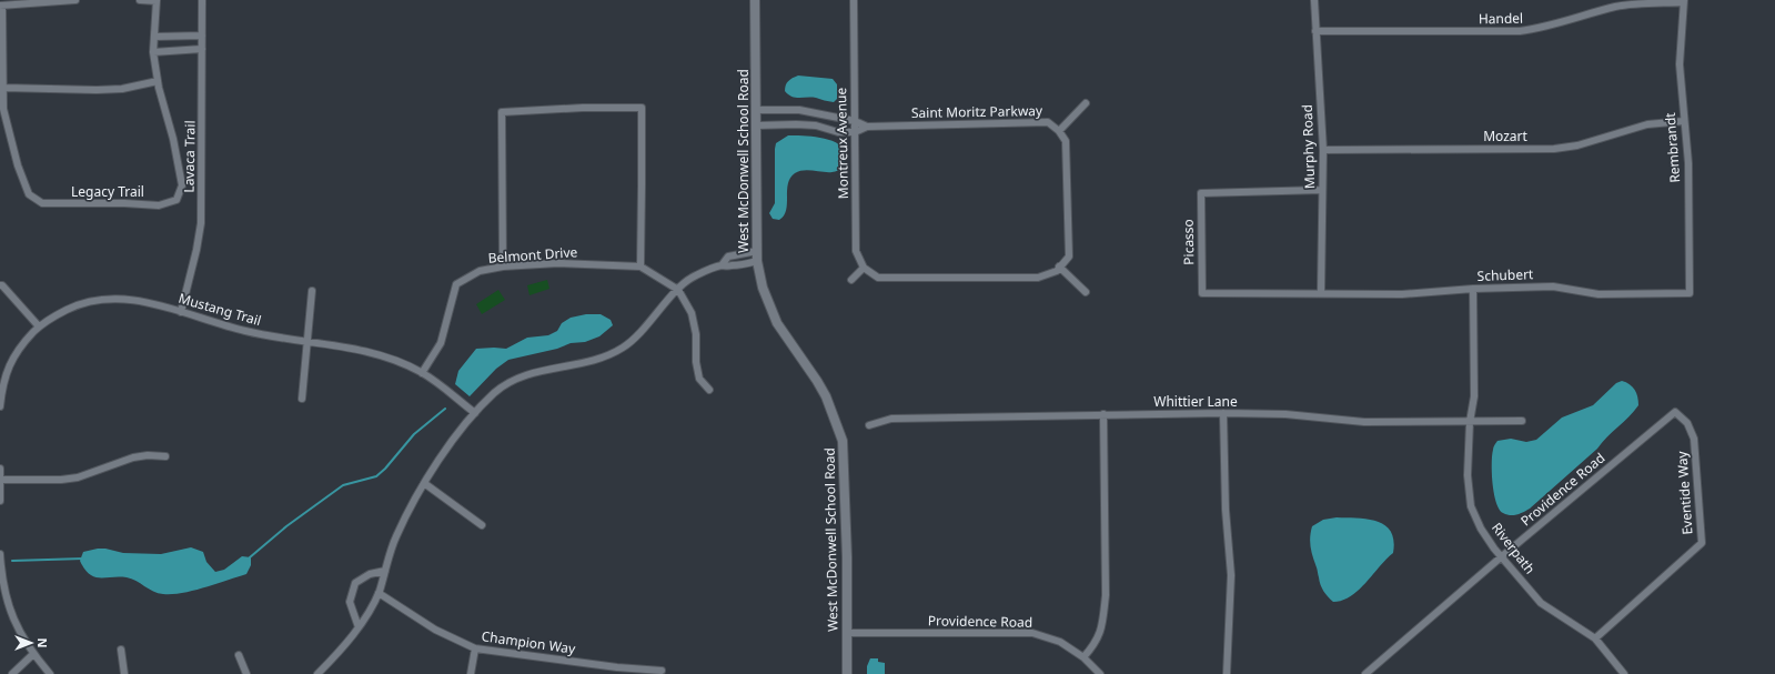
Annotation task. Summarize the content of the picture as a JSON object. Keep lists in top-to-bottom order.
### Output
{
  "streets": {
    "main road": ["West McDonwell School Road"],
    "street": [
      "Handel",
      "Saint Moritz Parkway",
      "Mozart",
      "Montreux Avenue",
      "Murphy Road",
      "Rembrandt",
      "Lavaca Trail",
      "Legacy Trail",
      "Picasso",
      "Belmont Drive",
      "Schubert",
      "Mustang Trail",
      "Whittier Lane",
      "Providence Road",
      "Eventide Way",
      "Riverpath",
      "Champion Way"
    ]
  },
  "crossings": [
    ["Handel", "Murphy Road"],
    ["Handel", "Rembrandt"],
    ["Saint Moritz Parkway", "Montreux Avenue"],
    ["Saint Moritz Parkway", "West McDonwell School Road"],
    ["Mozart", "Murphy Road"],
    ["Mozart", "Rembrandt"],
    ["Murphy Road", "Picasso"],
    ["Murphy Road", "Schubert"],
    ["Rembrandt", "Schubert"],
    ["Lavaca Trail", "Mustang Trail"],
    ["West McDonwell School Road", "Providence Road"],
    ["Picasso", "Schubert"],
    ["Belmont Drive", "Mustang Trail"],
    ["Schubert", "Riverpath"],
    ["Whittier Lane", "Riverpath"],
    ["Providence Road", "Eventide Way"],
    ["Providence Road", "Riverpath"],
    ["Eventide Way", "Riverpath"]
  ],
  "north": "right"
}
